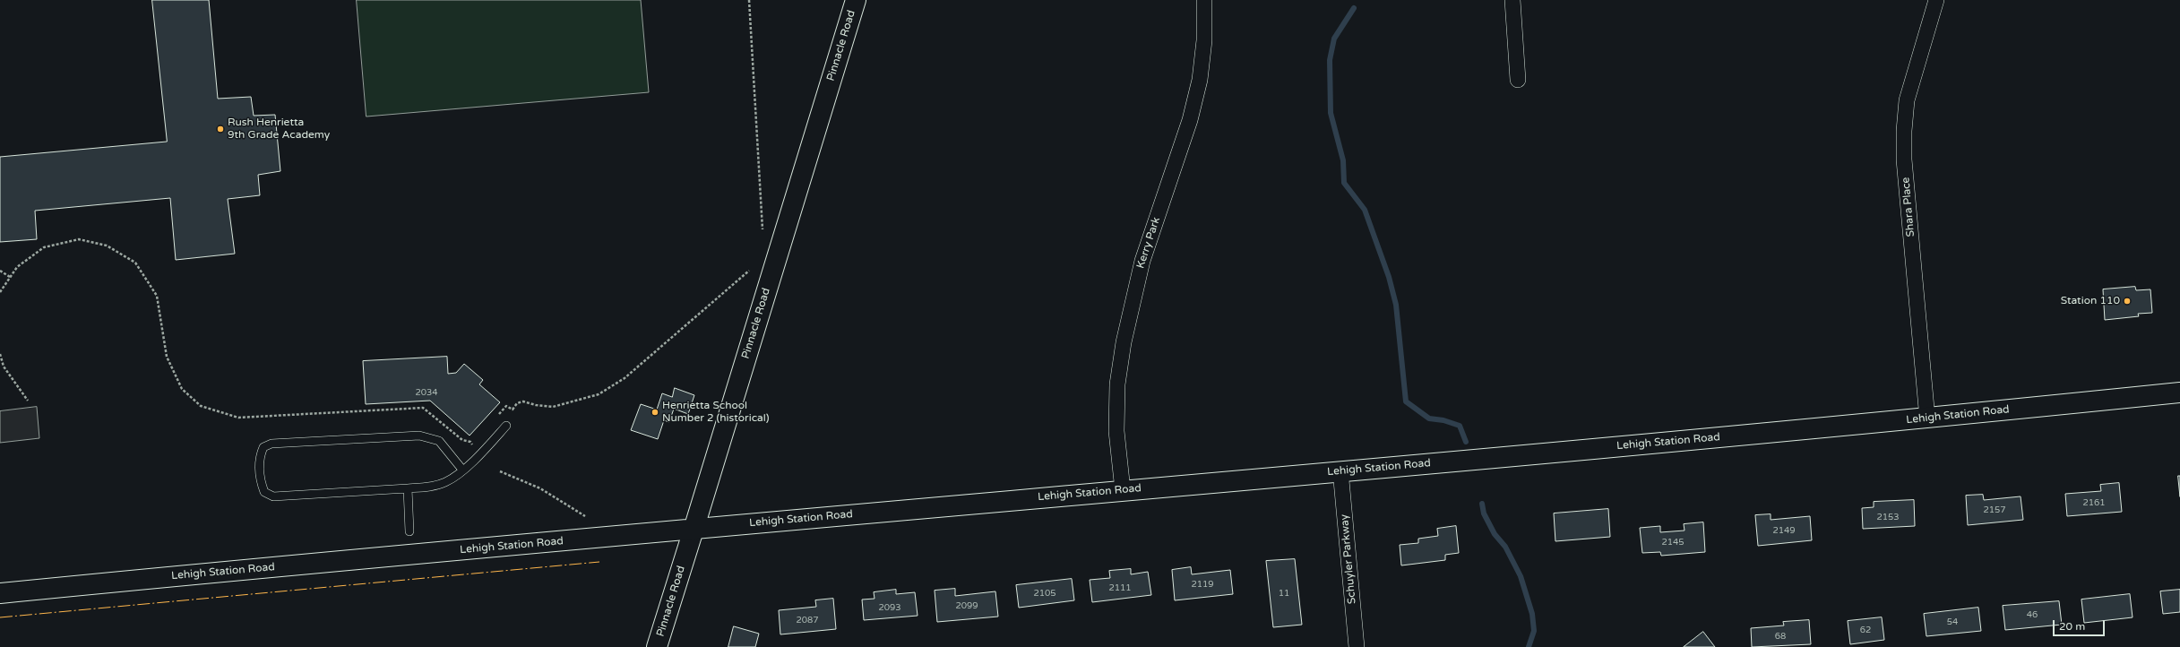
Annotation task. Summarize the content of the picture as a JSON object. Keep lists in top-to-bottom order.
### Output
{
  "streets": {
    "main road": ["Pinnacle Road", "Lehigh Station Road"],
    "street": ["Shara Place", "Kerry Park", "Schuyler Parkway"]
  },
  "crossings": [
    ["Pinnacle Road", "Lehigh Station Road"],
    ["Shara Place", "Lehigh Station Road"],
    ["Kerry Park", "Lehigh Station Road"],
    ["Lehigh Station Road", "Schuyler Parkway"]
  ],
  "places": ["Rush Henrietta 9th Grade Academy", "Station 110", "Henrietta School Number 2 (historical)"],
  "house_numbers": [
    "2034",
    "2161",
    "2157",
    "2153",
    "2149",
    "2145",
    "2119",
    "2111",
    "2105",
    "11",
    "2099",
    "2093",
    "46",
    "2087",
    "54",
    "62",
    "68"
  ],
  "scale_bar": "20 m"
}
